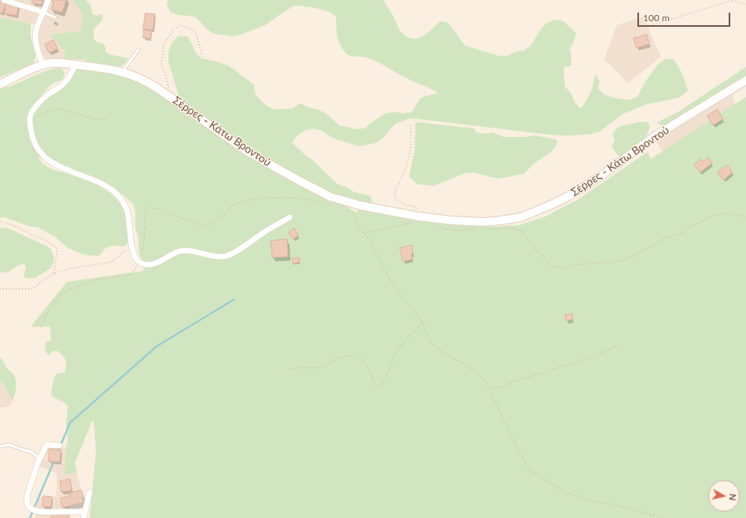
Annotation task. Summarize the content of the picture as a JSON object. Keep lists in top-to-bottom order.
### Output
{
  "streets": {
    "street": ["Σέρρες - Κάτω Βροντού"]
  },
  "scale_bar": "100 m",
  "north": "right"
}
